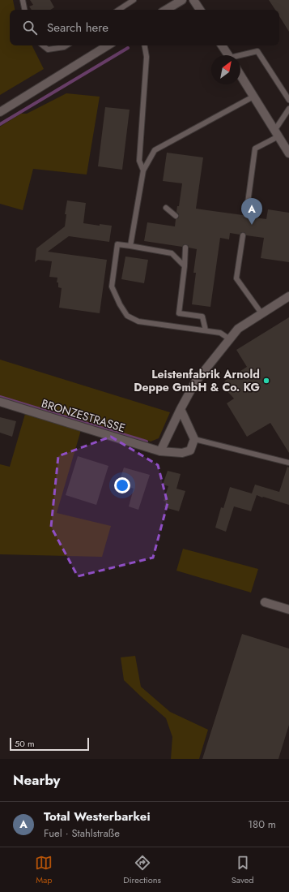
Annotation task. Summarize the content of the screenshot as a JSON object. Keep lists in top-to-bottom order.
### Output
{
  "streets": {
    "street": ["BRONZESTRASSE"]
  },
  "places": ["Leistenfabrik Arnold Deppe GmbH & Co. KG"],
  "scale_bar": "50 m",
  "north": "top right",
  "page": {
    "search": "Search here",
    "pins": "A",
    "scale": "50 m",
    "heading": "Nearby",
    "list": [
      {
        "mark": "A",
        "name": "Total Westerbarkei",
        "note": "Fuel · Stahlstraße",
        "value": "180 m"
      }
    ],
    "nav": ["Map", "Directions", "Saved"]
  }
}
